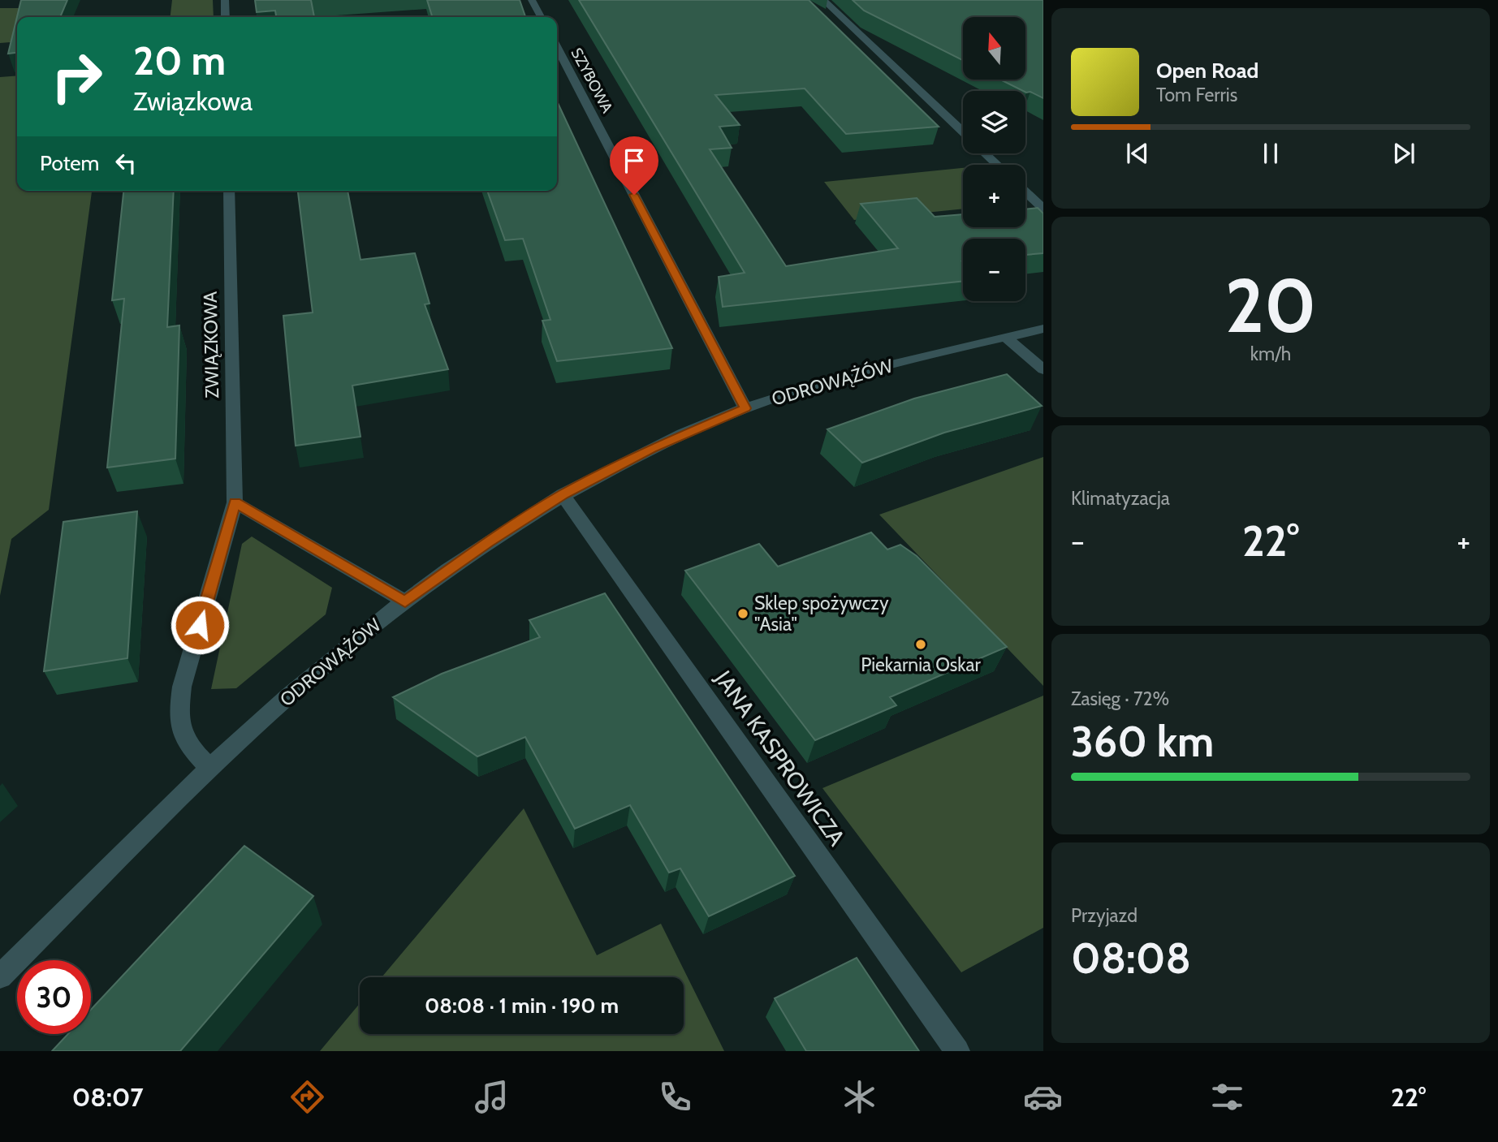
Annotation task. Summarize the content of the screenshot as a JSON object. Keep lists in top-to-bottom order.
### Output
{
  "streets": {
    "street": [
      "SZYBOWA",
      "ZWIĄZKOWA",
      "ODROWĄŻÓW",
      "JANA KASPROWICZA"
    ]
  },
  "crossings": [
    ["SZYBOWA", "ODROWĄŻÓW"],
    ["ZWIĄZKOWA", "ODROWĄŻÓW"],
    ["ODROWĄŻÓW", "JANA KASPROWICZA"]
  ],
  "places": ["Sklep spożywczy \"Asia\"", "Piekarnia Oskar"],
  "north": "top",
  "page": {
    "map_buttons": ["+", "−"],
    "turn": ["20 m", "Związkowa"],
    "song": ["Open Road", "Tom Ferris"],
    "then": "Potem",
    "tile": [
      ["20", "km/h"],
      "Klimatyzacja",
      ["Zasięg · 72%", "360 km"],
      ["Przyjazd", "08:08"]
    ],
    "heat": ["−", "22°", "+"],
    "limit": "30",
    "trip": "08:08 · 1 min · 190 m",
    "tabs": ["08:07", "22°"]
  }
}
